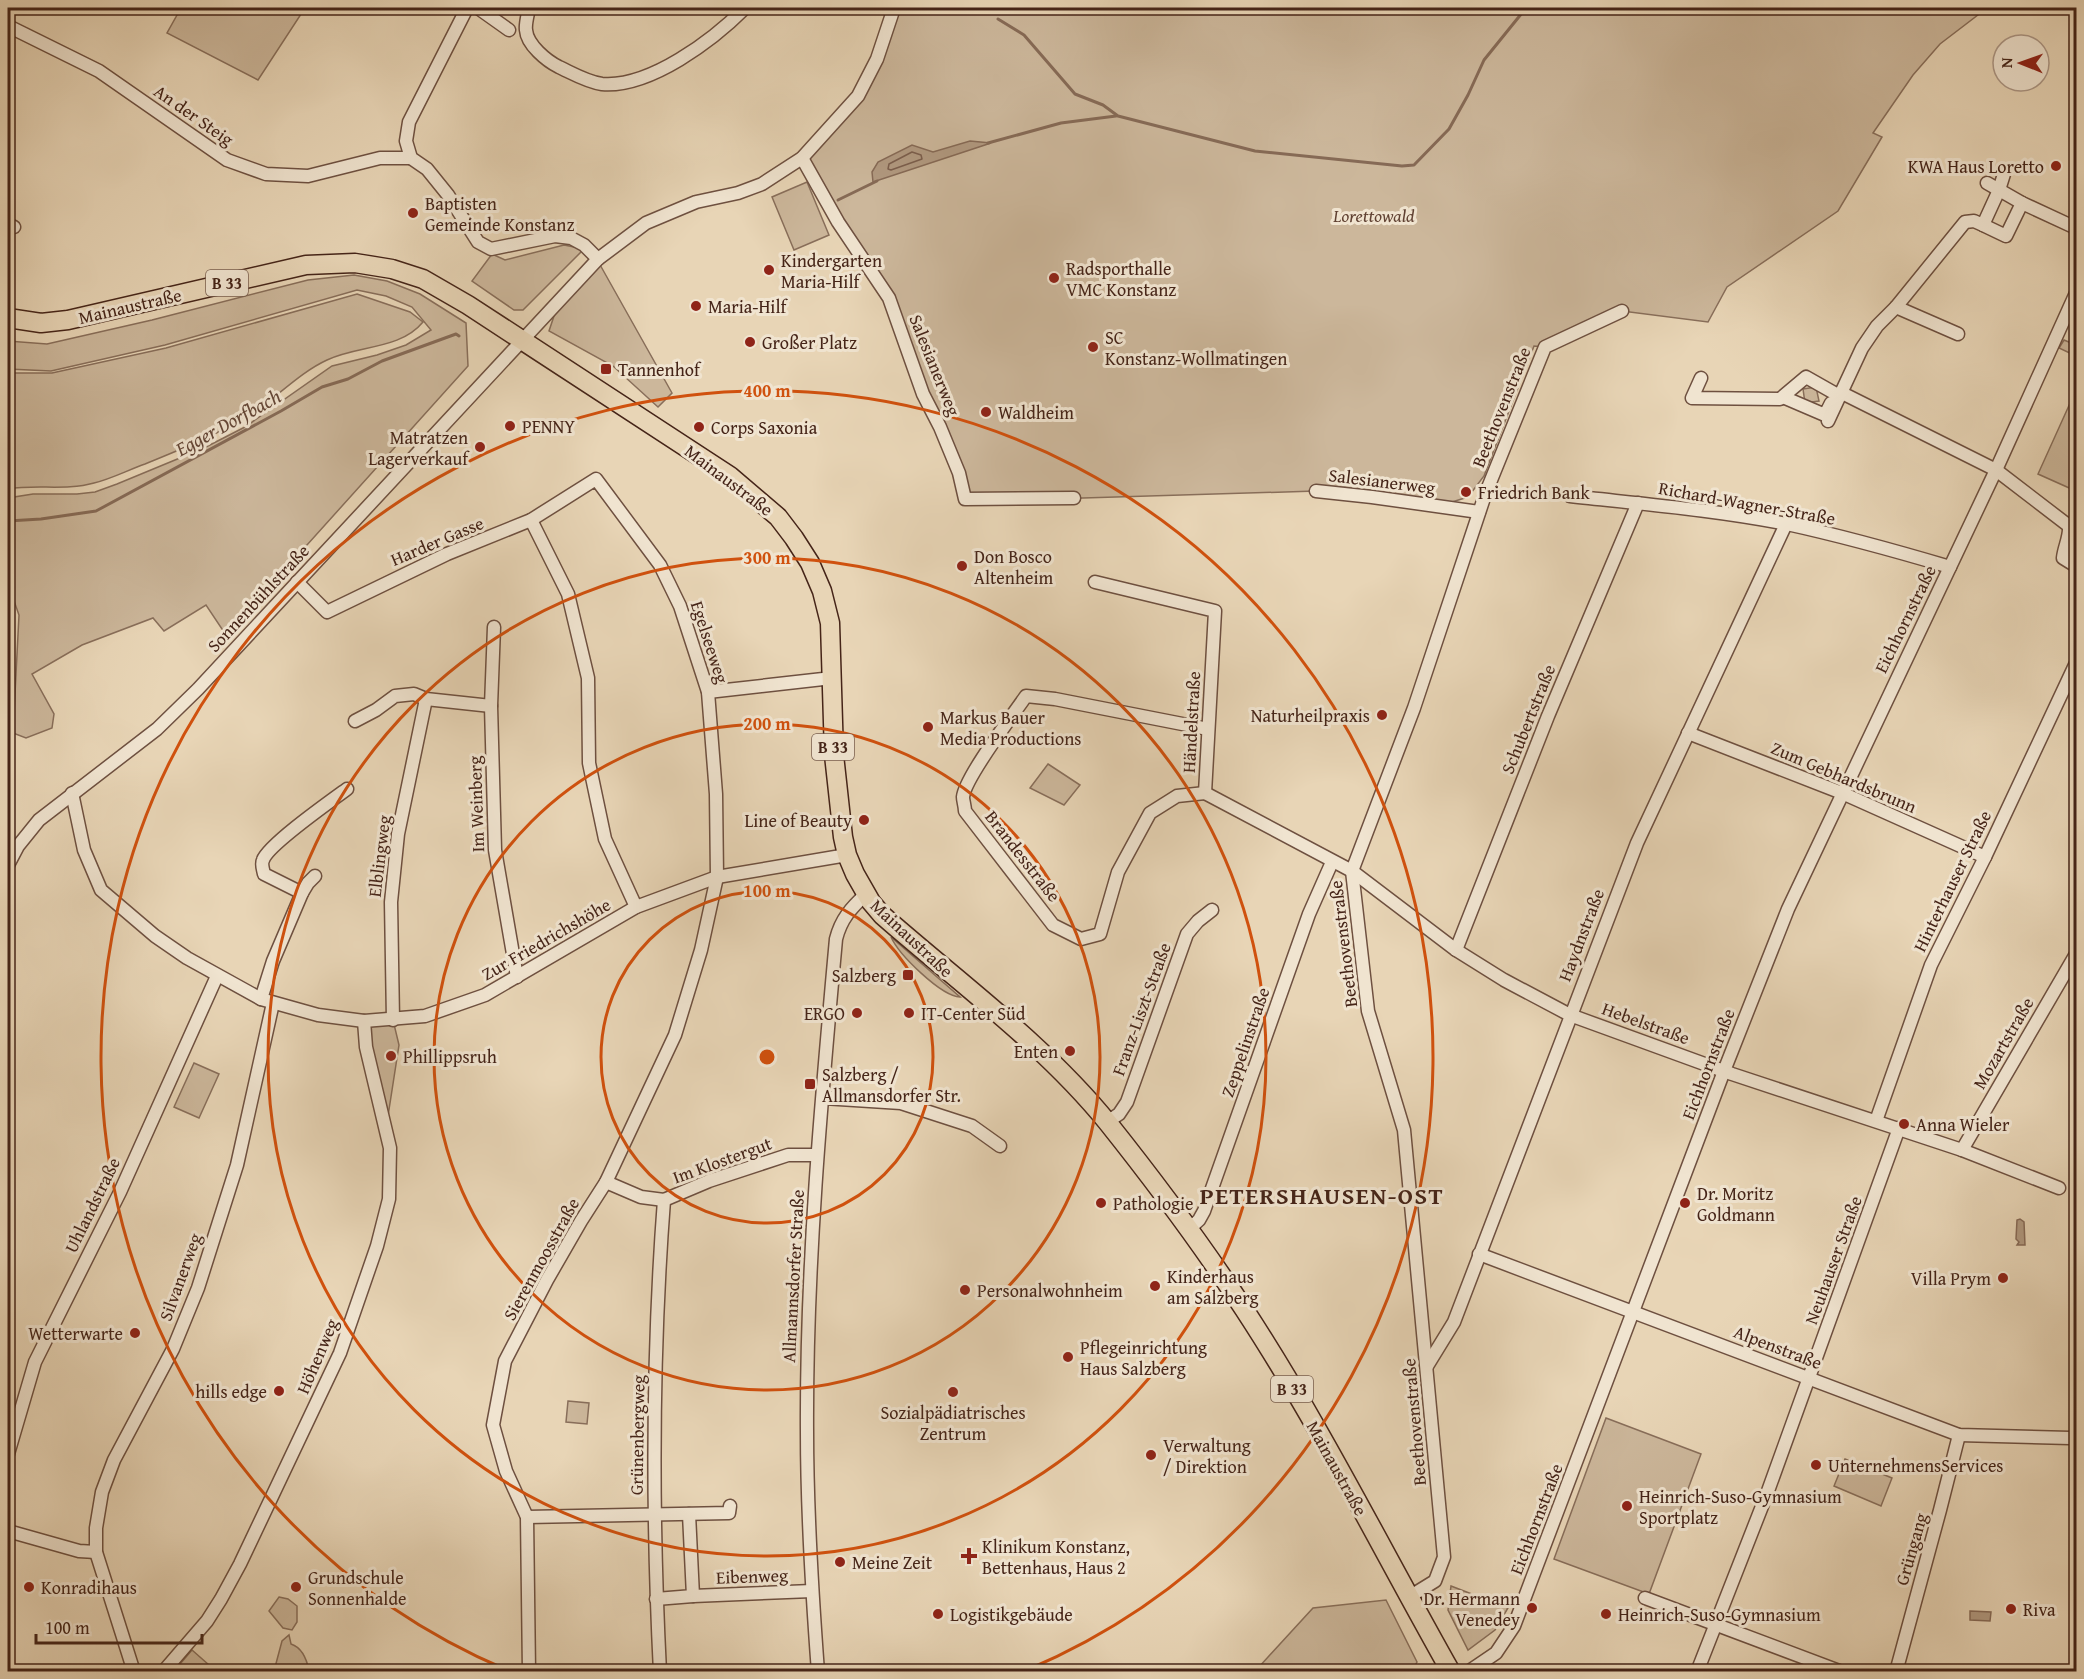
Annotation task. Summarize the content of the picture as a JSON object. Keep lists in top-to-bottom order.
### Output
{
  "streets": {
    "main road": ["B 33", "Mainaustraße"],
    "street": [
      "An der Steig",
      "Salesianerweg",
      "Beethovenstraße",
      "Richard-Wagner-Straße",
      "Harder Gasse",
      "Sonnenbühlstraße",
      "Eichhornstraße",
      "Egelseeweg",
      "Schubertstraße",
      "Händelstraße",
      "Zum Gebhardsbrunn",
      "Im Weinberg",
      "Elblingweg",
      "Brandesstraße",
      "Hinterhauser Straße",
      "Haydnstraße",
      "Zur Friedrichshöhe",
      "Franz-Liszt-Straße",
      "Hebelstraße",
      "Zeppelinstraße",
      "Mozartstraße",
      "Im Klostergut",
      "Uhlandstraße",
      "Sierenmoosstraße",
      "Neuhauser Straße",
      "Allmannsdorfer Straße",
      "Silvanerweg",
      "Alpenstraße",
      "Höhenweg",
      "Grünenbergweg",
      "Grüngang",
      "Eibenweg"
    ]
  },
  "crossings": [
    ["Mainaustraße", "Beethovenstraße"],
    ["Mainaustraße", "Sonnenbühlstraße"],
    ["Mainaustraße", "Zur Friedrichshöhe"],
    ["Mainaustraße", "Franz-Liszt-Straße"],
    ["Mainaustraße", "Zeppelinstraße"],
    ["Mainaustraße", "Allmannsdorfer Straße"],
    ["Salesianerweg", "Beethovenstraße"],
    ["Salesianerweg", "Sonnenbühlstraße"],
    ["Beethovenstraße", "Händelstraße"],
    ["Beethovenstraße", "Haydnstraße"],
    ["Beethovenstraße", "Hebelstraße"],
    ["Richard-Wagner-Straße", "Eichhornstraße"],
    ["Richard-Wagner-Straße", "Schubertstraße"],
    ["Richard-Wagner-Straße", "Haydnstraße"],
    ["Harder Gasse", "Sonnenbühlstraße"],
    ["Harder Gasse", "Egelseeweg"],
    ["Sonnenbühlstraße", "Zur Friedrichshöhe"],
    ["Eichhornstraße", "Zum Gebhardsbrunn"],
    ["Eichhornstraße", "Hebelstraße"],
    ["Eichhornstraße", "Alpenstraße"],
    ["Egelseeweg", "Zur Friedrichshöhe"],
    ["Egelseeweg", "Sierenmoosstraße"],
    ["Schubertstraße", "Hebelstraße"],
    ["Händelstraße", "Brandesstraße"],
    ["Händelstraße", "Hebelstraße"],
    ["Händelstraße", "Zeppelinstraße"],
    ["Zum Gebhardsbrunn", "Hinterhauser Straße"],
    ["Zum Gebhardsbrunn", "Haydnstraße"],
    ["Im Weinberg", "Zur Friedrichshöhe"],
    ["Elblingweg", "Zur Friedrichshöhe"],
    ["Hinterhauser Straße", "Hebelstraße"],
    ["Haydnstraße", "Hebelstraße"],
    ["Haydnstraße", "Alpenstraße"],
    ["Zur Friedrichshöhe", "Uhlandstraße"],
    ["Zur Friedrichshöhe", "Sierenmoosstraße"],
    ["Zur Friedrichshöhe", "Silvanerweg"],
    ["Zur Friedrichshöhe", "Höhenweg"],
    ["Hebelstraße", "Mozartstraße"],
    ["Hebelstraße", "Neuhauser Straße"],
    ["Im Klostergut", "Sierenmoosstraße"],
    ["Im Klostergut", "Allmannsdorfer Straße"],
    ["Im Klostergut", "Grünenbergweg"],
    ["Neuhauser Straße", "Alpenstraße"],
    ["Allmannsdorfer Straße", "Eibenweg"],
    ["Alpenstraße", "Grüngang"],
    ["Grünenbergweg", "Eibenweg"]
  ],
  "districts": ["PETERSHAUSEN-OST"],
  "water": ["Egger Dorfbach"],
  "parks": ["Lorettowald"],
  "places": {
    "other": [
      "KWA Haus Loretto",
      "Baptisten Gemeinde Konstanz",
      "Kindergarten Maria-Hilf",
      "Radsporthalle VMC Konstanz",
      "Maria-Hilf",
      "Großer Platz",
      "SC Konstanz-Wollmatingen",
      "Waldheim",
      "PENNY",
      "Corps Saxonia",
      "Matratzen Lagerverkauf",
      "Friedrich Bank",
      "Don Bosco Altenheim",
      "Naturheilpraxis",
      "Markus Bauer Media Productions",
      "Line of Beauty",
      "ERGO",
      "IT-Center Süd",
      "Enten",
      "Phillippsruh",
      "Anna Wieler",
      "Pathologie",
      "Dr. Moritz Goldmann",
      "Villa Prym",
      "Kinderhaus am Salzberg",
      "Personalwohnheim",
      "Wetterwarte",
      "Pflegeinrichtung Haus Salzberg",
      "hills edge",
      "Sozialpädiatrisches Zentrum",
      "Verwaltung / Direktion",
      "UnternehmensServices",
      "Heinrich-Suso-Gymnasium Sportplatz",
      "Meine Zeit",
      "Konradihaus",
      "Grundschule Sonnenhalde",
      "Dr. Hermann Venedey",
      "Riva",
      "Logistikgebäude",
      "Heinrich-Suso-Gymnasium"
    ],
    "transit": ["Tannenhof", "Salzberg", "Salzberg / Allmansdorfer Str."],
    "health": ["Klinikum Konstanz, Bettenhaus, Haus 2"]
  },
  "scale_bar": "100 m",
  "north": "left",
  "rings": [
    "400 m",
    "300 m",
    "200 m",
    "100 m"
  ]
}
